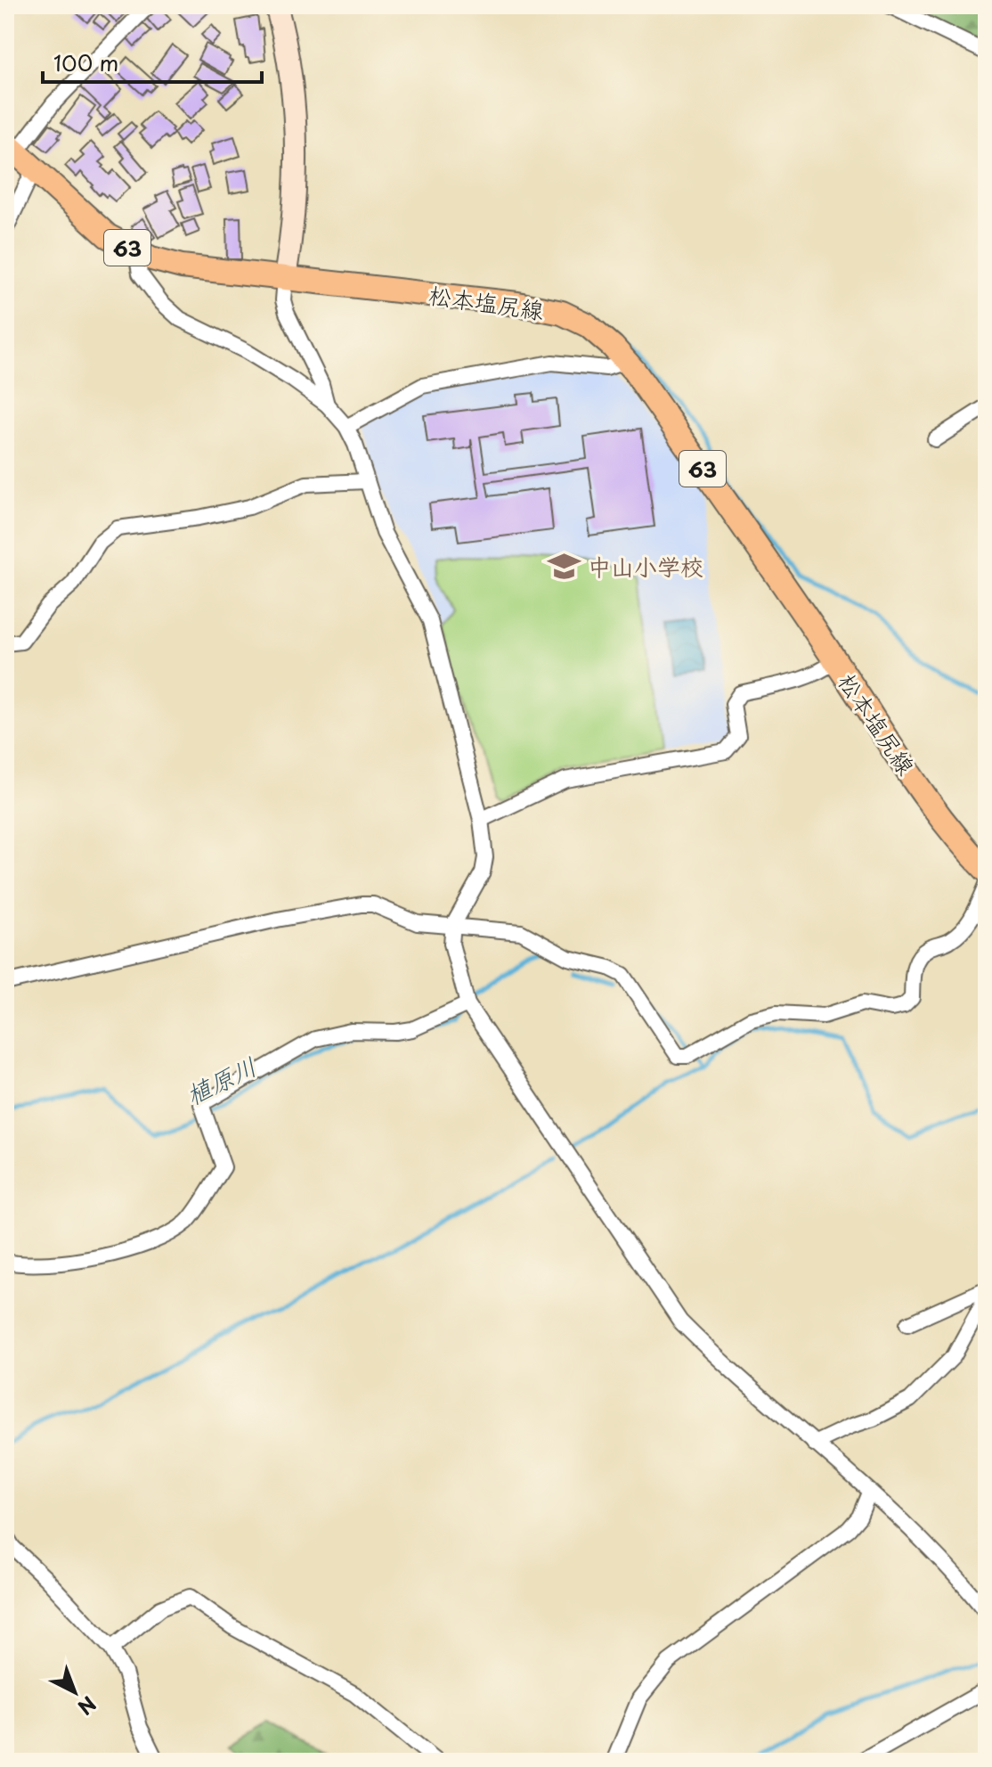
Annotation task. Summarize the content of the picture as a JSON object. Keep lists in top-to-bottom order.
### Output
{
  "streets": {
    "main road": ["63", "松本塩尻線"]
  },
  "water": ["植原川"],
  "places": {
    "school or university": ["中山小学校"]
  },
  "scale_bar": "100 m",
  "north": "bottom right"
}
